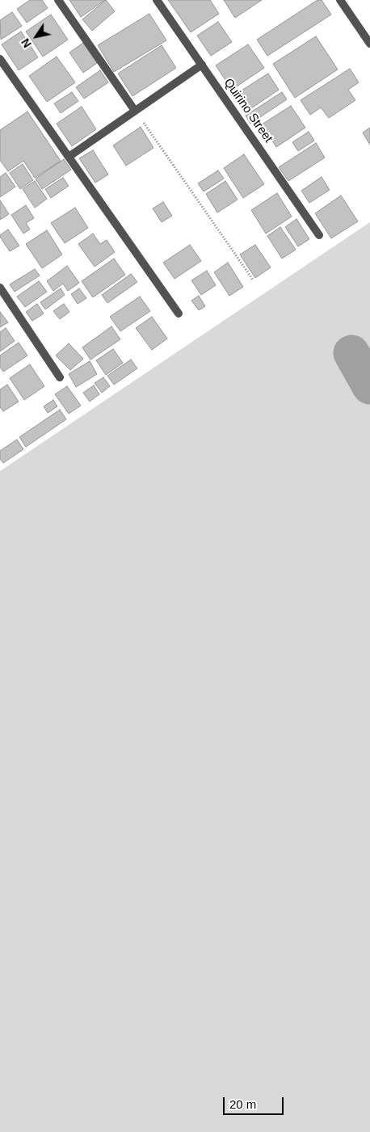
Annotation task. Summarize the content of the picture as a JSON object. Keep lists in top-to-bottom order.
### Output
{
  "streets": {
    "street": ["Quirino Street"]
  },
  "scale_bar": "20 m",
  "north": "bottom left"
}
